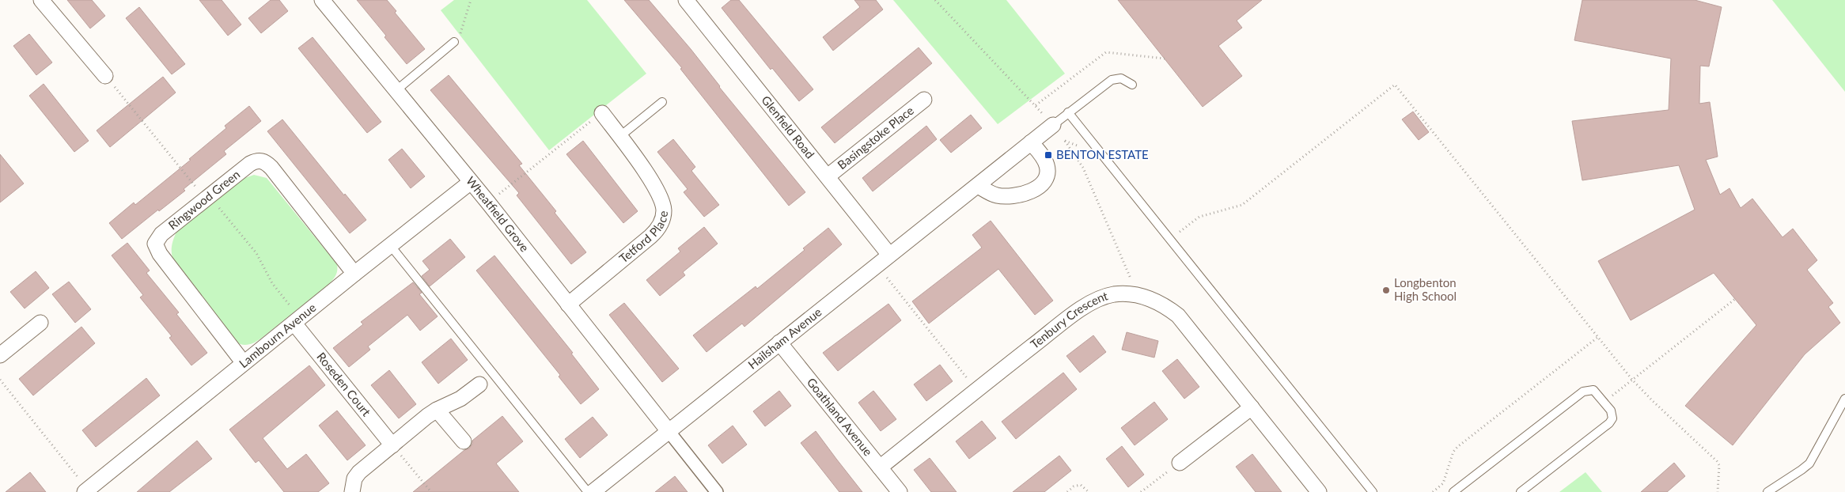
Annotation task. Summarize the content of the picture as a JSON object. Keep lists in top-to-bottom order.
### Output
{
  "streets": {
    "street": [
      "Glenfield Road",
      "Basingstoke Place",
      "Ringwood Green",
      "Wheatfield Grove",
      "Tetford Place",
      "Tenbury Crescent",
      "Lambourn Avenue",
      "Hailsham Avenue",
      "Roseden Court",
      "Goathland Avenue"
    ]
  },
  "crossings": [
    ["Glenfield Road", "Basingstoke Place"],
    ["Glenfield Road", "Hailsham Avenue"],
    ["Ringwood Green", "Lambourn Avenue"],
    ["Wheatfield Grove", "Tetford Place"],
    ["Wheatfield Grove", "Lambourn Avenue"],
    ["Wheatfield Grove", "Hailsham Avenue"],
    ["Tenbury Crescent", "Goathland Avenue"],
    ["Lambourn Avenue", "Roseden Court"],
    ["Hailsham Avenue", "Goathland Avenue"]
  ],
  "places": {
    "transit": ["BENTON ESTATE"],
    "other": ["Longbenton High School"]
  }
}
